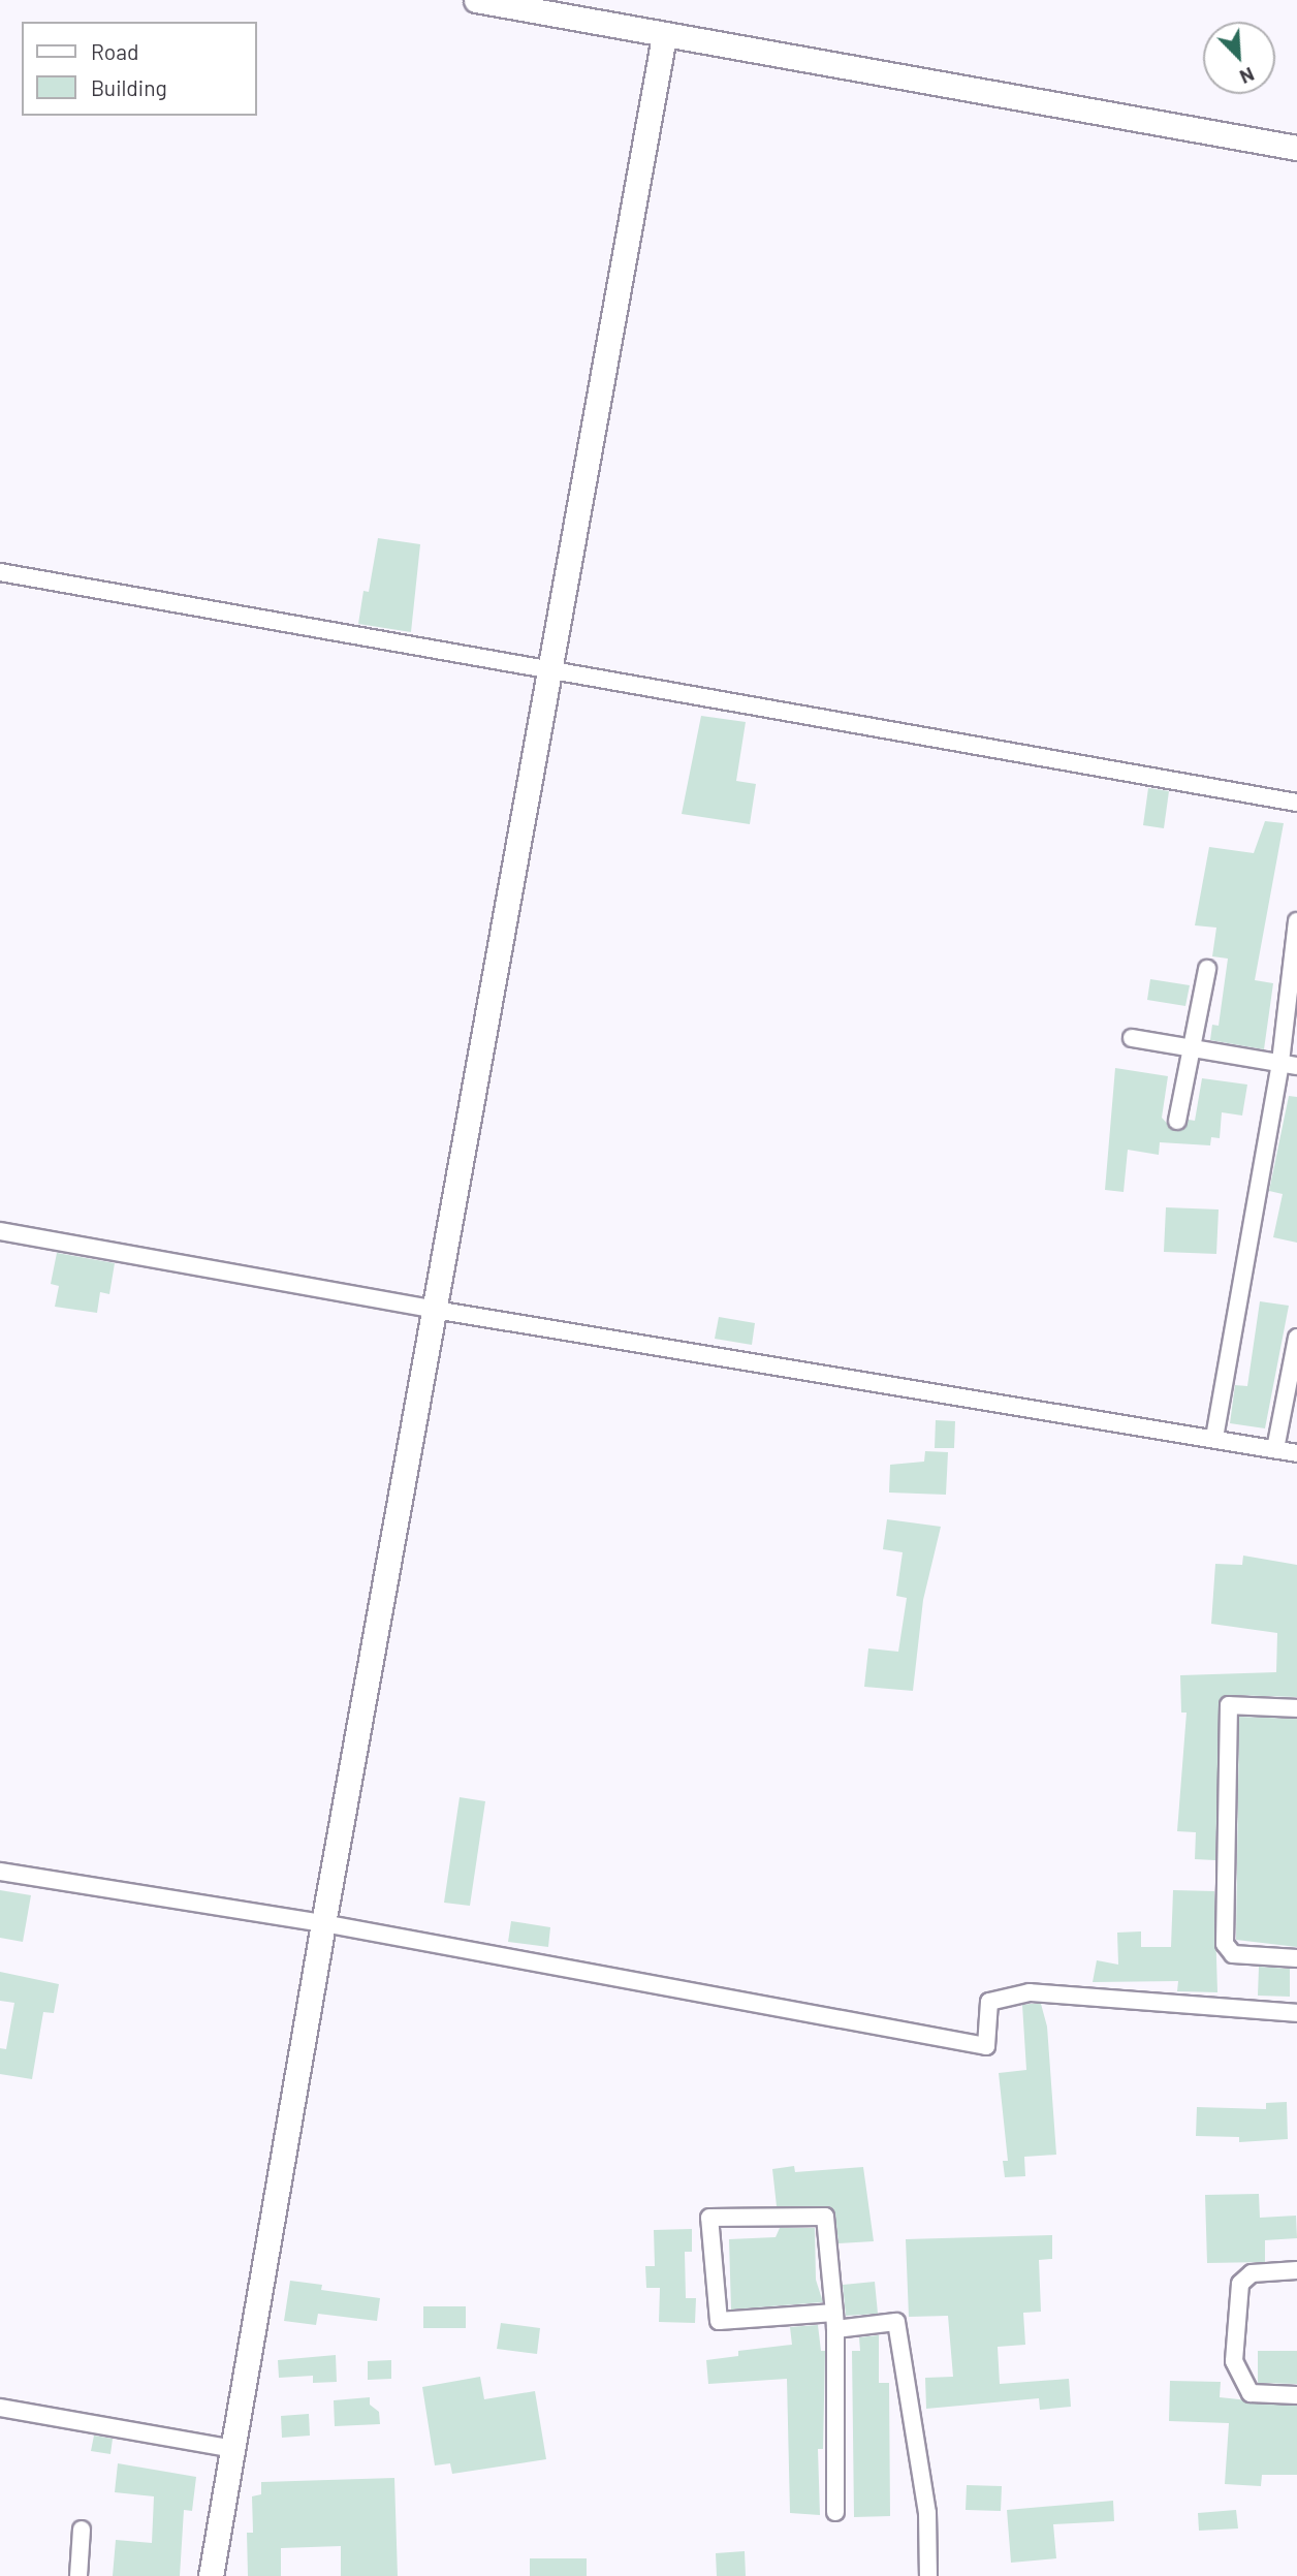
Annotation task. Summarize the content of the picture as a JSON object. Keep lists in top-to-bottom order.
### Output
{
  "legend": ["Road", "Building"],
  "north": "bottom right"
}
